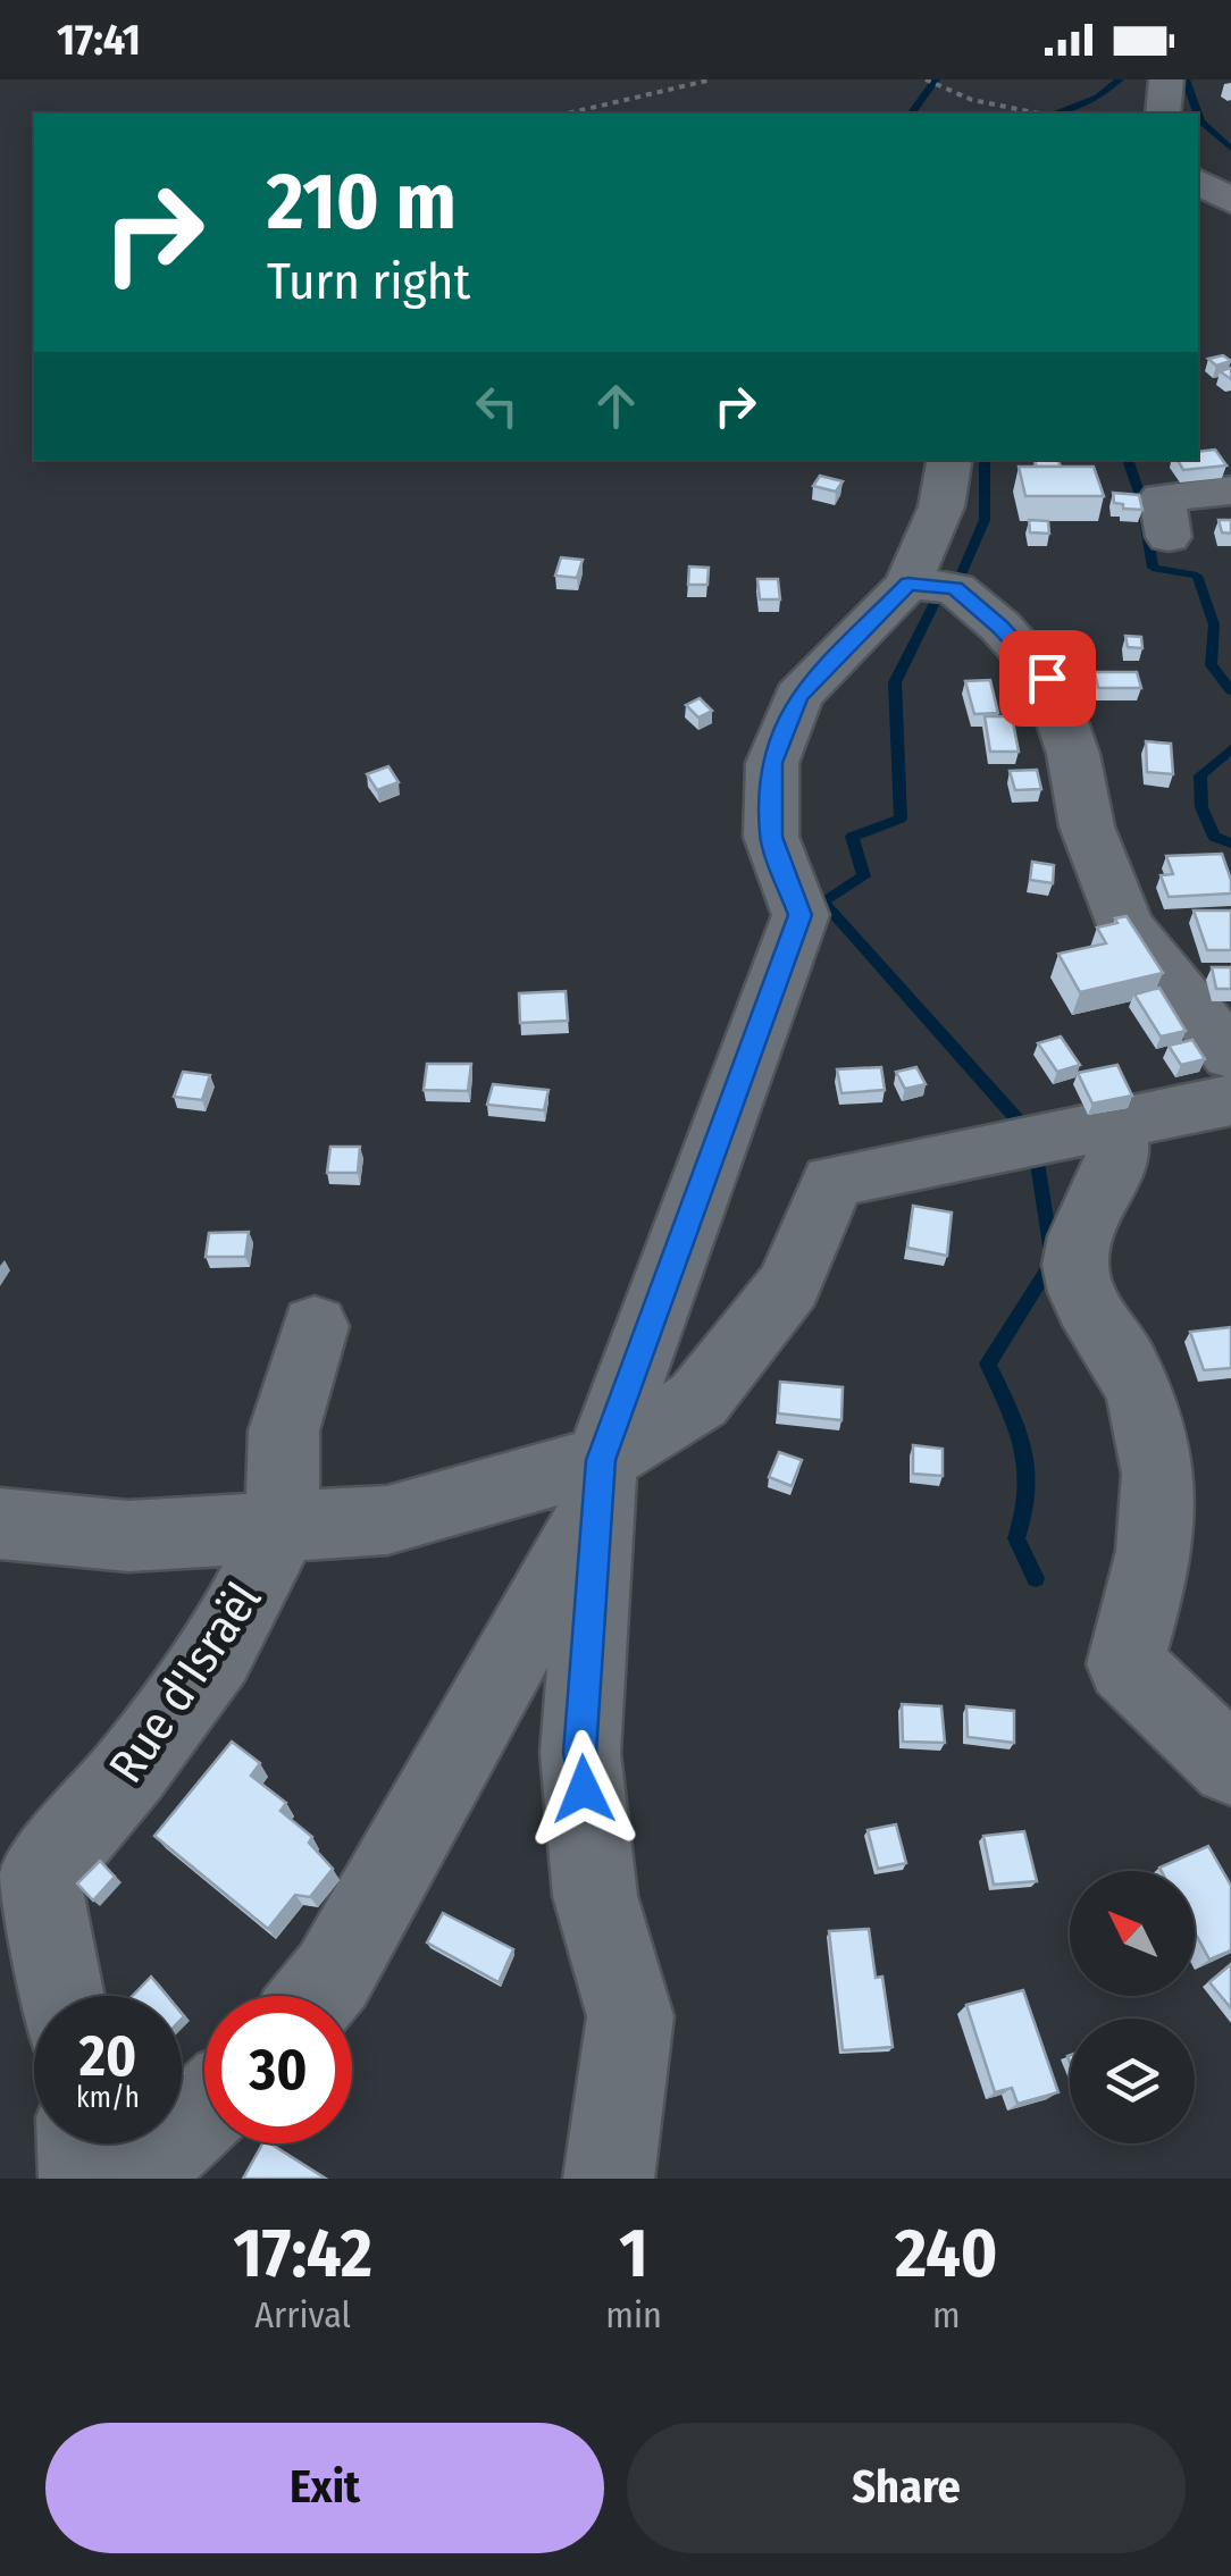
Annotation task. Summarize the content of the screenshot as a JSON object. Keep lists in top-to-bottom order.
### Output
{
  "streets": {
    "street": ["Rue d'Israël"]
  },
  "north": "top left",
  "page": {
    "status": "17:41",
    "turn": ["210 m", "Turn right"],
    "speed": "20 km/h",
    "limit": "30",
    "eta": [
      "17:42",
      "Arrival",
      "1",
      "min",
      "240",
      "m"
    ],
    "buttons": ["Exit", "Share"]
  }
}
